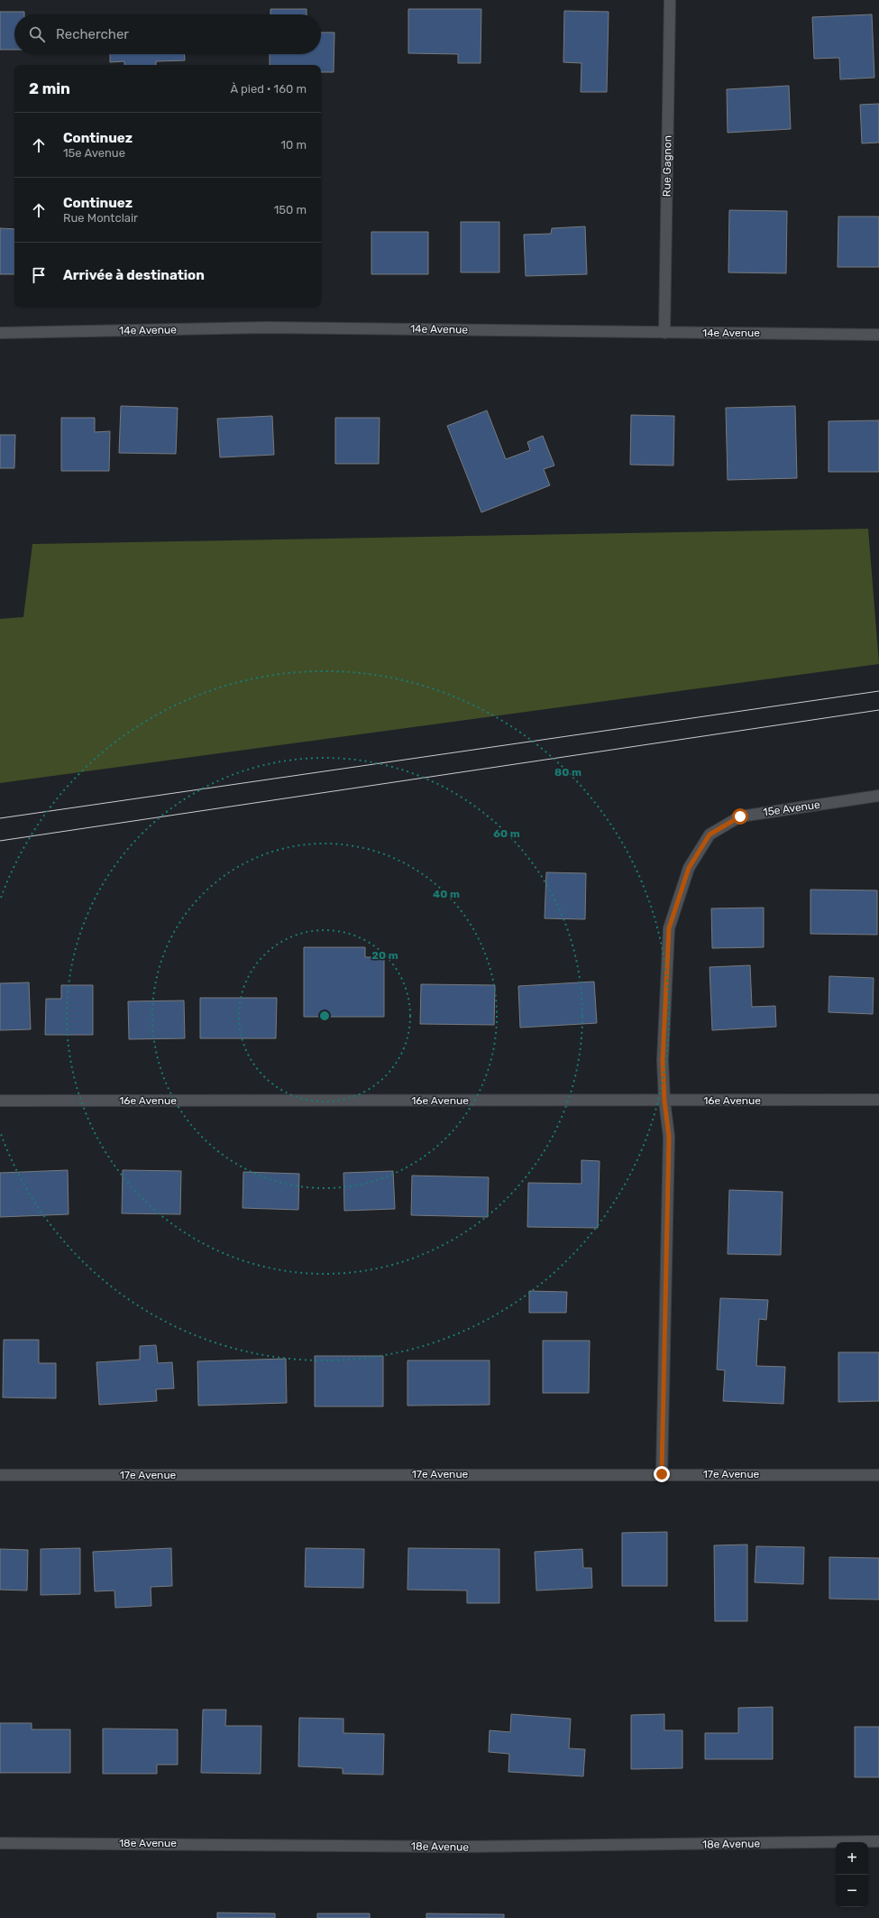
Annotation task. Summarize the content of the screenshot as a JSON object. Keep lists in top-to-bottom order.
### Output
{
  "streets": {
    "street": [
      "Rue Gagnon",
      "14e Avenue",
      "15e Avenue",
      "16e Avenue",
      "17e Avenue",
      "18e Avenue"
    ]
  },
  "crossings": [
    ["Rue Gagnon", "14e Avenue"],
    ["15e Avenue", "16e Avenue"]
  ],
  "page": {
    "search": "Rechercher",
    "heading": ["2 min", "À pied · 160 m"],
    "list": [
      ["Continuez", "15e Avenue", "10 m"],
      ["Continuez", "Rue Montclair", "150 m"],
      "Arrivée à destination"
    ],
    "map_buttons": ["+", "−"]
  },
  "rings": [
    "80 m",
    "60 m",
    "40 m",
    "20 m"
  ]
}
